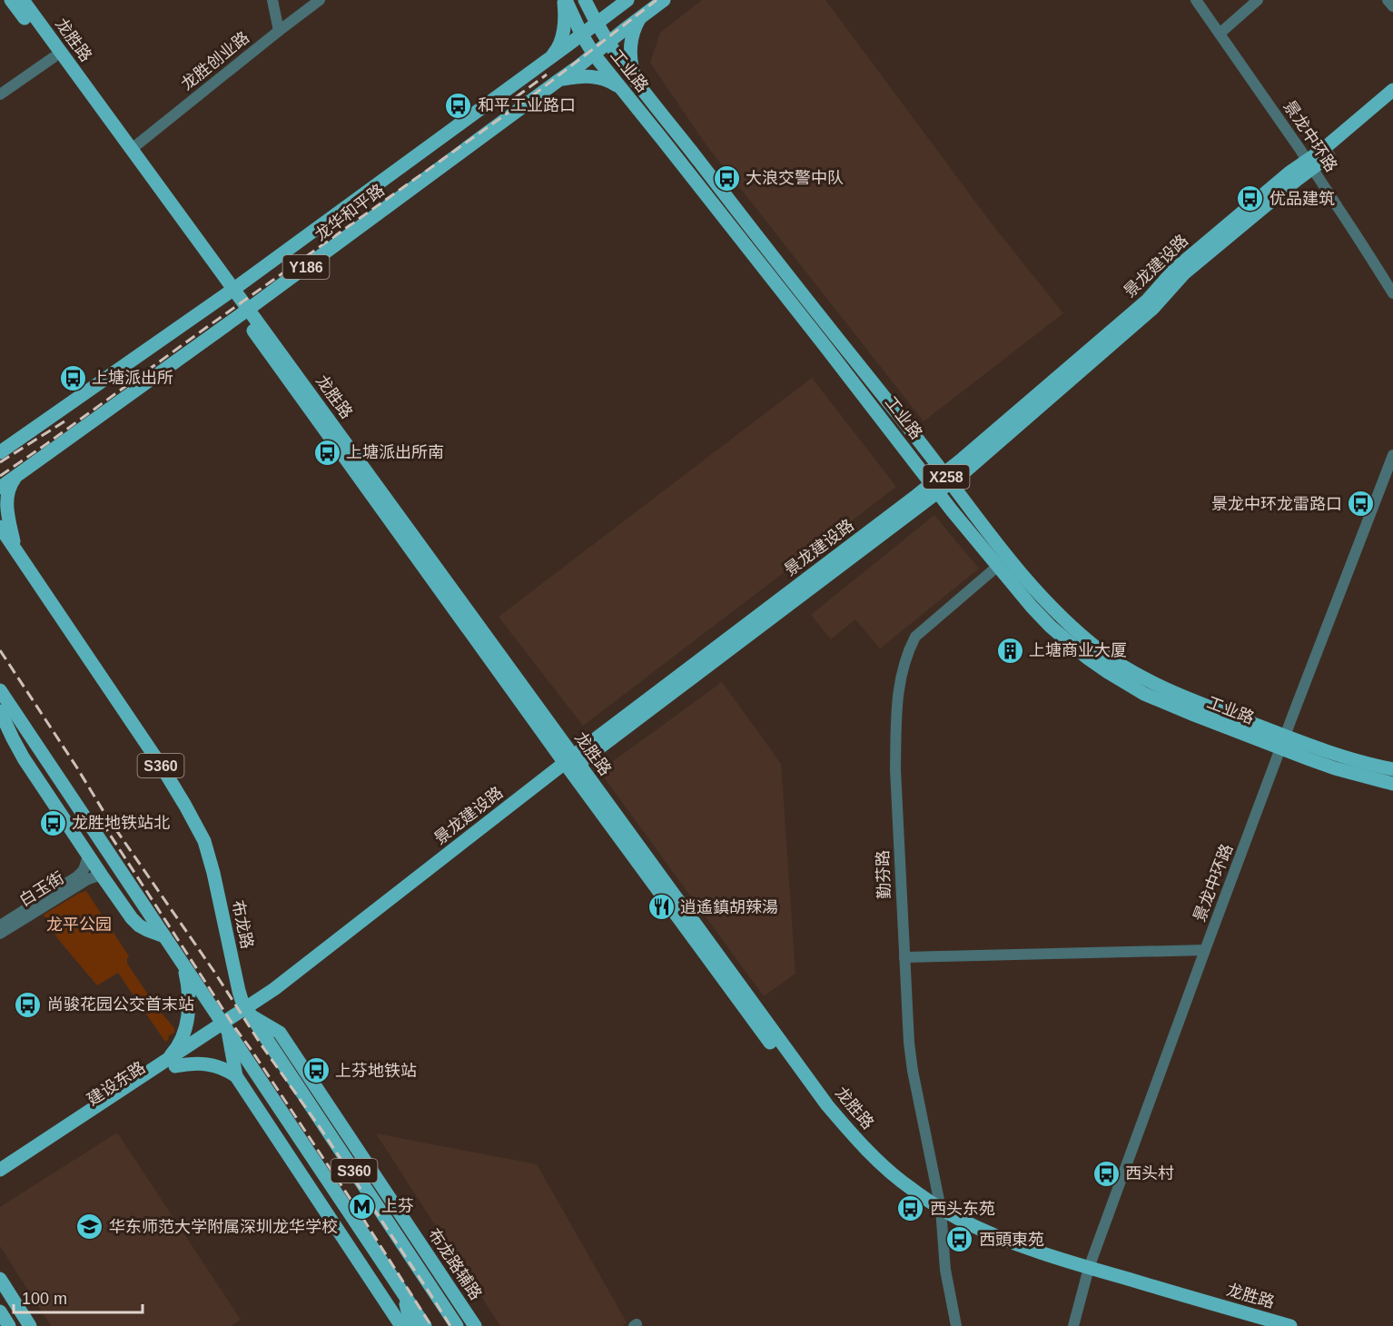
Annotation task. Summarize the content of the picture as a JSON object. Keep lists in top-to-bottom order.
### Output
{
  "streets": {
    "main road": [
      "龙胜路",
      "工业路",
      "龙华和平路",
      "景龙建设路",
      "Y186",
      "X258",
      "S360",
      "布龙路",
      "建设东路",
      "布龙路辅路"
    ],
    "street": [
      "龙胜创业路",
      "景龙中环路",
      "勤芬路",
      "白玉街"
    ]
  },
  "crossings": [
    ["龙胜路", "龙胜创业路"],
    ["龙胜路", "景龙中环路"],
    ["龙胜路", "龙华和平路"],
    ["龙胜路", "景龙建设路"],
    ["龙胜路", "勤芬路"],
    ["工业路", "景龙中环路"],
    ["工业路", "龙华和平路"],
    ["工业路", "景龙建设路"],
    ["工业路", "勤芬路"],
    ["景龙中环路", "景龙建设路"],
    ["景龙建设路", "布龙路"],
    ["景龙建设路", "建设东路"],
    ["景龙建设路", "布龙路辅路"],
    ["S360", "建设东路"],
    ["布龙路", "建设东路"],
    ["布龙路", "布龙路辅路"],
    ["建设东路", "布龙路辅路"]
  ],
  "parks": ["龙平公园"],
  "places": {
    "bus stop": [
      "和平工业路口",
      "大浪交警中队",
      "优品建筑",
      "上塘派出所",
      "上塘派出所南",
      "景龙中环龙雷路口",
      "龙胜地铁站北",
      "尚骏花园公交首末站",
      "上芬地铁站",
      "西头村",
      "西头东苑",
      "西頭東苑"
    ],
    "building": ["上塘商业大厦"],
    "restaurant": ["逍遙鎮胡辣湯"],
    "metro station": ["上芬"],
    "school or university": ["华东师范大学附属深圳龙华学校"]
  },
  "scale_bar": "100 m"
}
